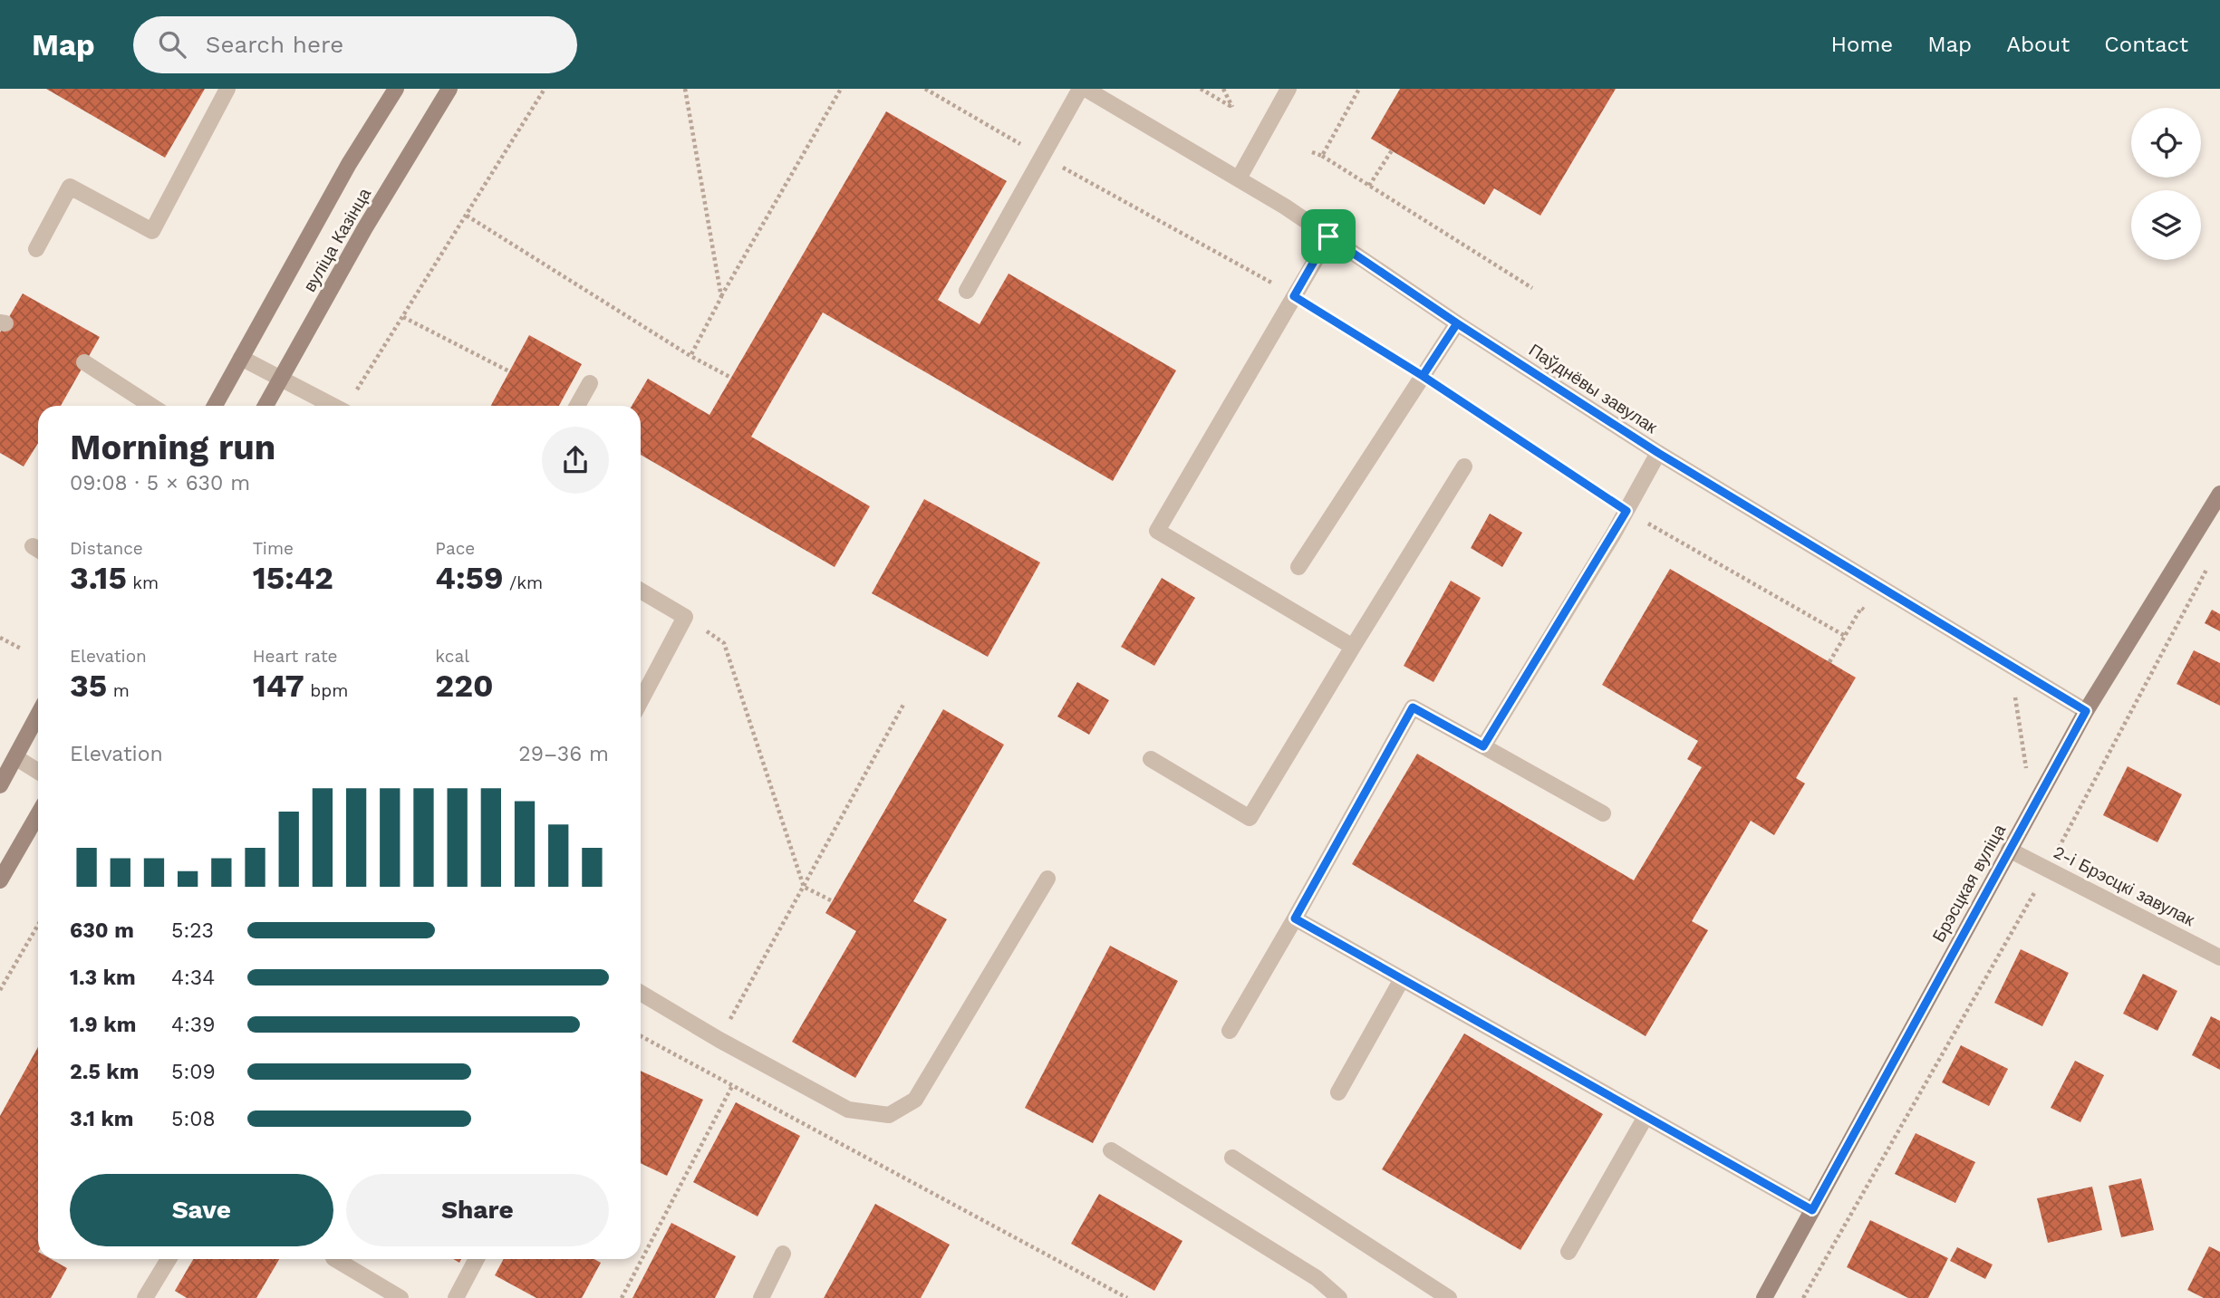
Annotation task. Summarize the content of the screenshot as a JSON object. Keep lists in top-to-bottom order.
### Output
{
  "streets": {
    "main road": ["вуліца Казінца", "Брэсцкая вуліца"],
    "street": ["Паўднёвы завулак", "2-і Брэсцкі завулак"]
  },
  "crossings": [
    ["Паўднёвы завулак", "Брэсцкая вуліца"],
    ["Брэсцкая вуліца", "2-і Брэсцкі завулак"]
  ],
  "page": {
    "header": "Map",
    "search": "Search here",
    "nav": [
      "Home",
      "Map",
      "About",
      "Contact"
    ],
    "heading": ["Morning run", "09:08 · 5 × 630 m"],
    "stats": [
      ["Distance", "3.15 km"],
      ["Time", "15:42"],
      ["Pace", "4:59 /km"],
      ["Elevation", "35 m"],
      ["Heart rate", "147 bpm"],
      ["kcal", "220"]
    ],
    "chart": ["Elevation", "29–36 m"],
    "list": [
      {
        "name": "630 m",
        "note": "5:23"
      },
      {
        "name": "1.3 km",
        "note": "4:34"
      },
      {
        "name": "1.9 km",
        "note": "4:39"
      },
      {
        "name": "2.5 km",
        "note": "5:09"
      },
      {
        "name": "3.1 km",
        "note": "5:08"
      }
    ],
    "buttons": ["Save", "Share"]
  }
}
